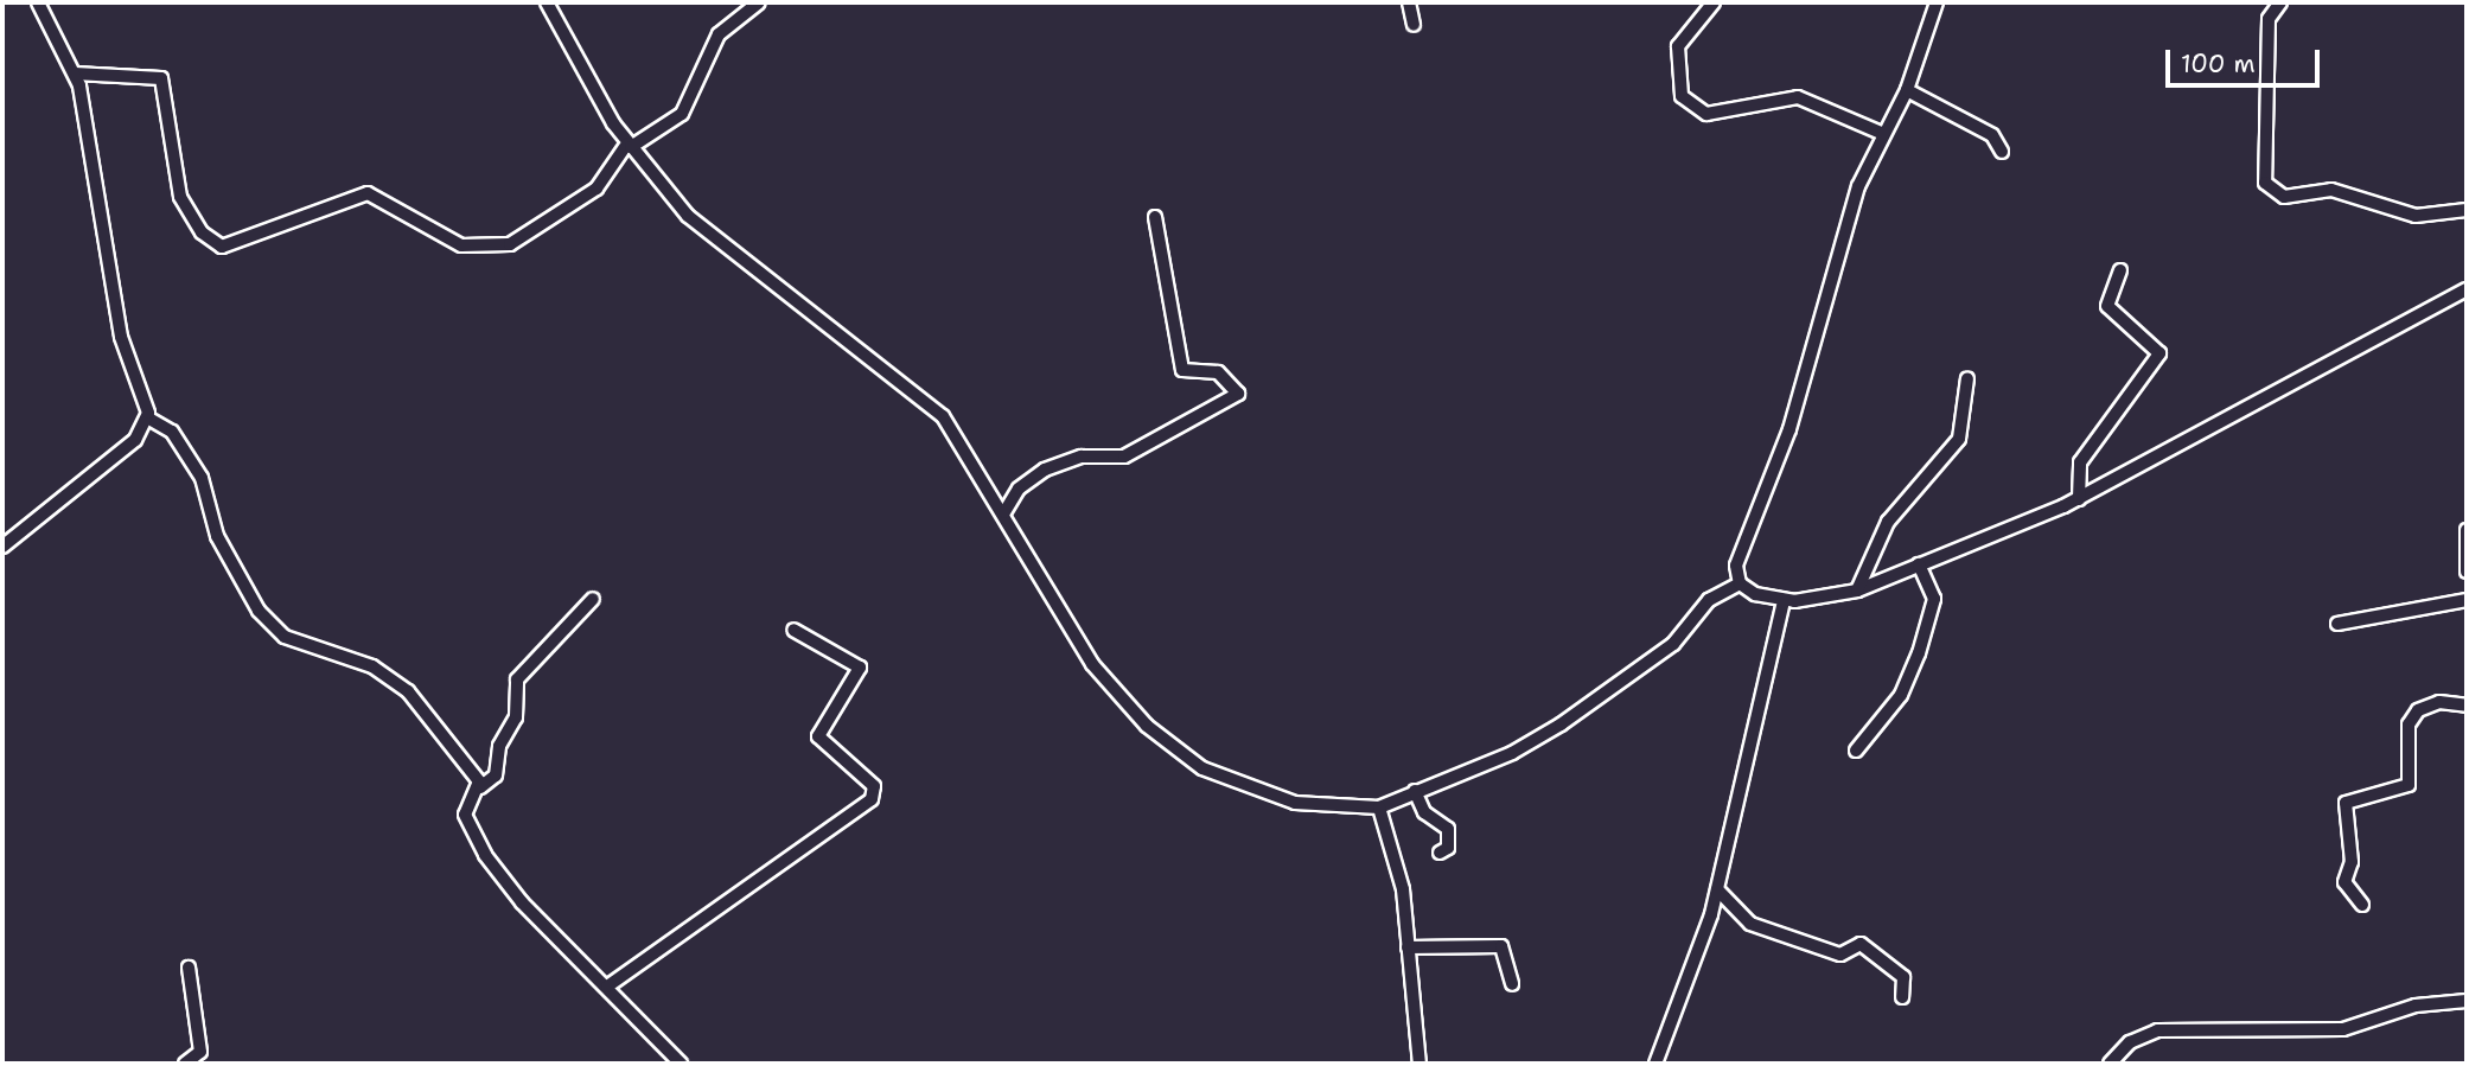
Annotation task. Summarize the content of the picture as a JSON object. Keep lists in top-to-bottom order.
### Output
{
  "scale_bar": "100 m"
}
